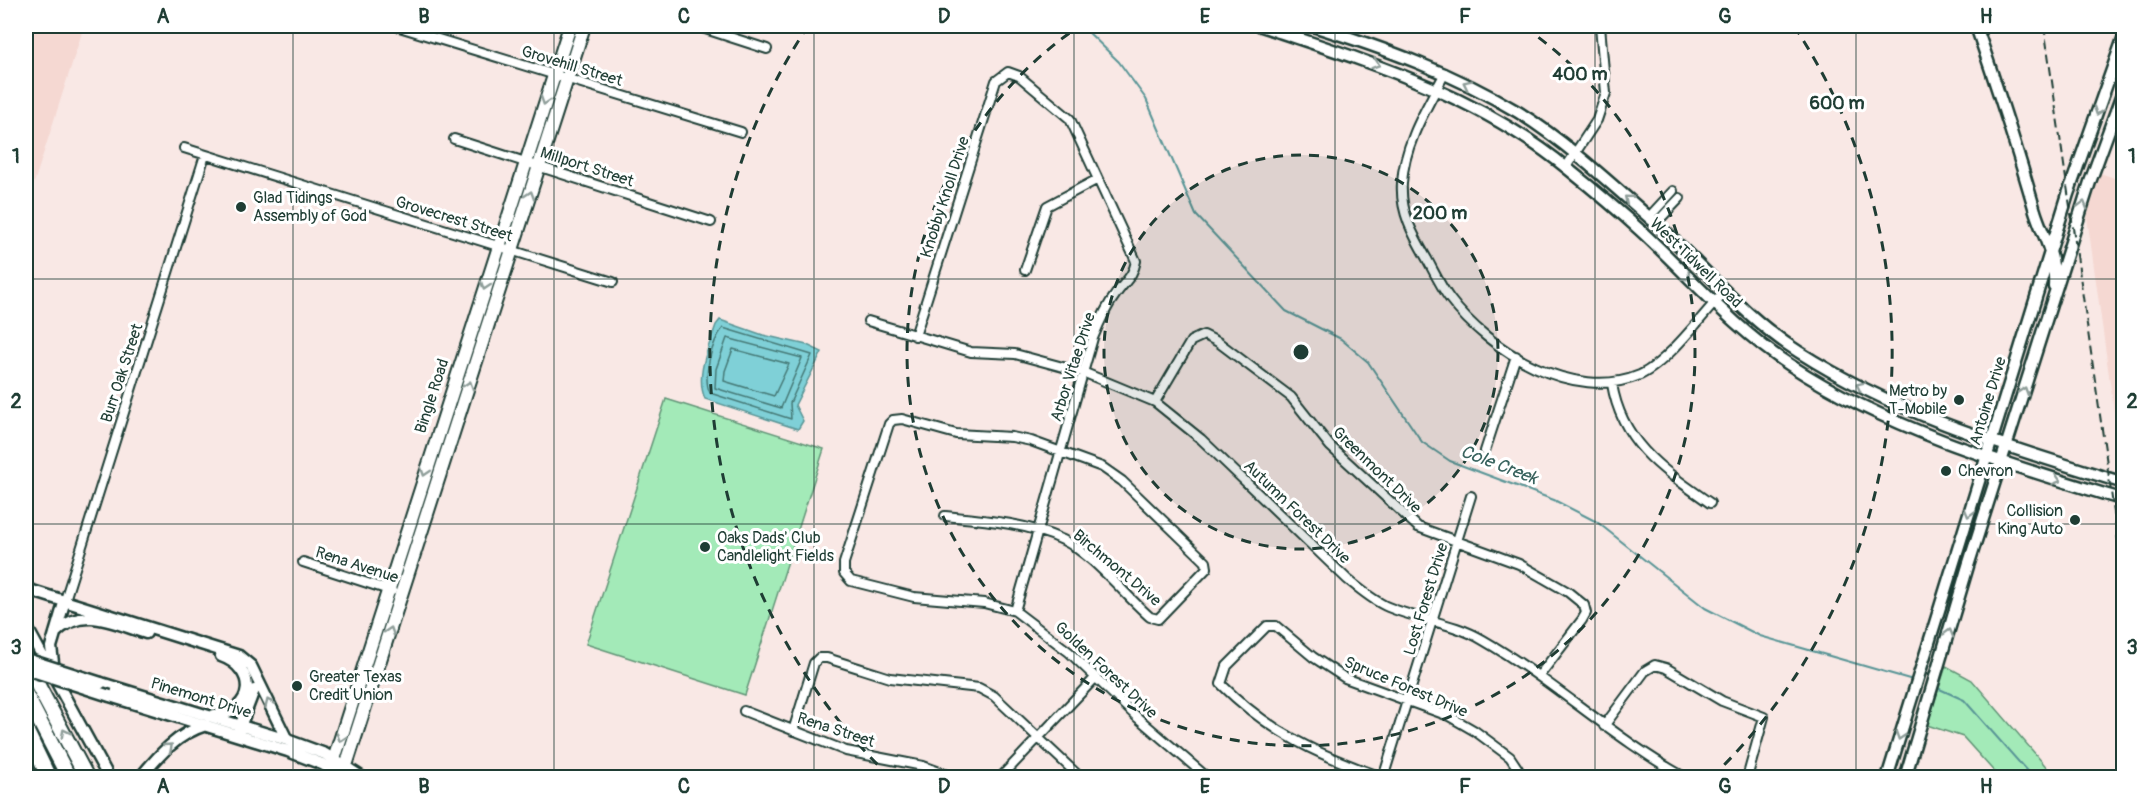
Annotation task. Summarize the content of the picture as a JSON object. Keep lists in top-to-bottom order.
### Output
{
  "streets": {
    "main road": [
      "West Tidwell Road",
      "Bingle Road",
      "Antoine Drive",
      "Pinemont Drive"
    ],
    "street": [
      "Grovehill Street",
      "Millport Street",
      "Knobby Knoll Drive",
      "Grovecrest Street",
      "Arbor Vitae Drive",
      "Burr Oak Street",
      "Greenmont Drive",
      "Autumn Forest Drive",
      "Rena Avenue",
      "Birchmont Drive",
      "Lost Forest Drive",
      "Golden Forest Drive",
      "Spruce Forest Drive",
      "Rena Street"
    ]
  },
  "crossings": [
    ["Grovehill Street", "Bingle Road"],
    ["Millport Street", "Bingle Road"],
    ["Knobby Knoll Drive", "Arbor Vitae Drive"],
    ["Knobby Knoll Drive", "Autumn Forest Drive"],
    ["Grovecrest Street", "Burr Oak Street"],
    ["Grovecrest Street", "Bingle Road"],
    ["West Tidwell Road", "Antoine Drive"],
    ["Arbor Vitae Drive", "Autumn Forest Drive"],
    ["Arbor Vitae Drive", "Birchmont Drive"],
    ["Arbor Vitae Drive", "Golden Forest Drive"],
    ["Bingle Road", "Rena Avenue"],
    ["Bingle Road", "Pinemont Drive"],
    ["Greenmont Drive", "Autumn Forest Drive"],
    ["Greenmont Drive", "Lost Forest Drive"],
    ["Autumn Forest Drive", "Lost Forest Drive"],
    ["Birchmont Drive", "Golden Forest Drive"],
    ["Lost Forest Drive", "Spruce Forest Drive"]
  ],
  "water": ["Cole Creek"],
  "places": [
    "Glad Tidings Assembly of God",
    "Metro by T-Mobile",
    "Chevron",
    "Collision King Auto",
    "Oaks Dads' Club Candlelight Fields",
    "Greater Texas Credit Union"
  ],
  "grid": {
    "columns": [
      "A",
      "B",
      "C",
      "D",
      "E",
      "F",
      "G",
      "H"
    ],
    "rows": ["1", "2", "3"]
  },
  "rings": ["400 m", "600 m", "200 m"]
}
